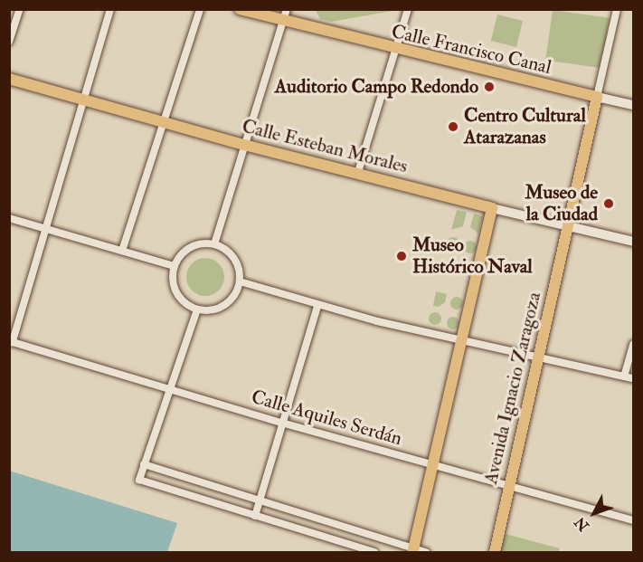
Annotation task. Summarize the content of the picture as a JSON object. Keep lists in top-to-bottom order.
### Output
{
  "streets": {
    "main road": ["Calle Francisco Canal", "Calle Esteban Morales", "Avenida Ignacio Zaragoza"],
    "street": ["Calle Aquiles Serdán"]
  },
  "crossings": [
    ["Calle Francisco Canal", "Avenida Ignacio Zaragoza"],
    ["Calle Esteban Morales", "Avenida Ignacio Zaragoza"],
    ["Avenida Ignacio Zaragoza", "Calle Aquiles Serdán"]
  ],
  "places": [
    "Auditorio Campo Redondo",
    "Centro Cultural Atarazanas",
    "Museo de la Ciudad",
    "Museo Histórico Naval"
  ],
  "north": "bottom left"
}
